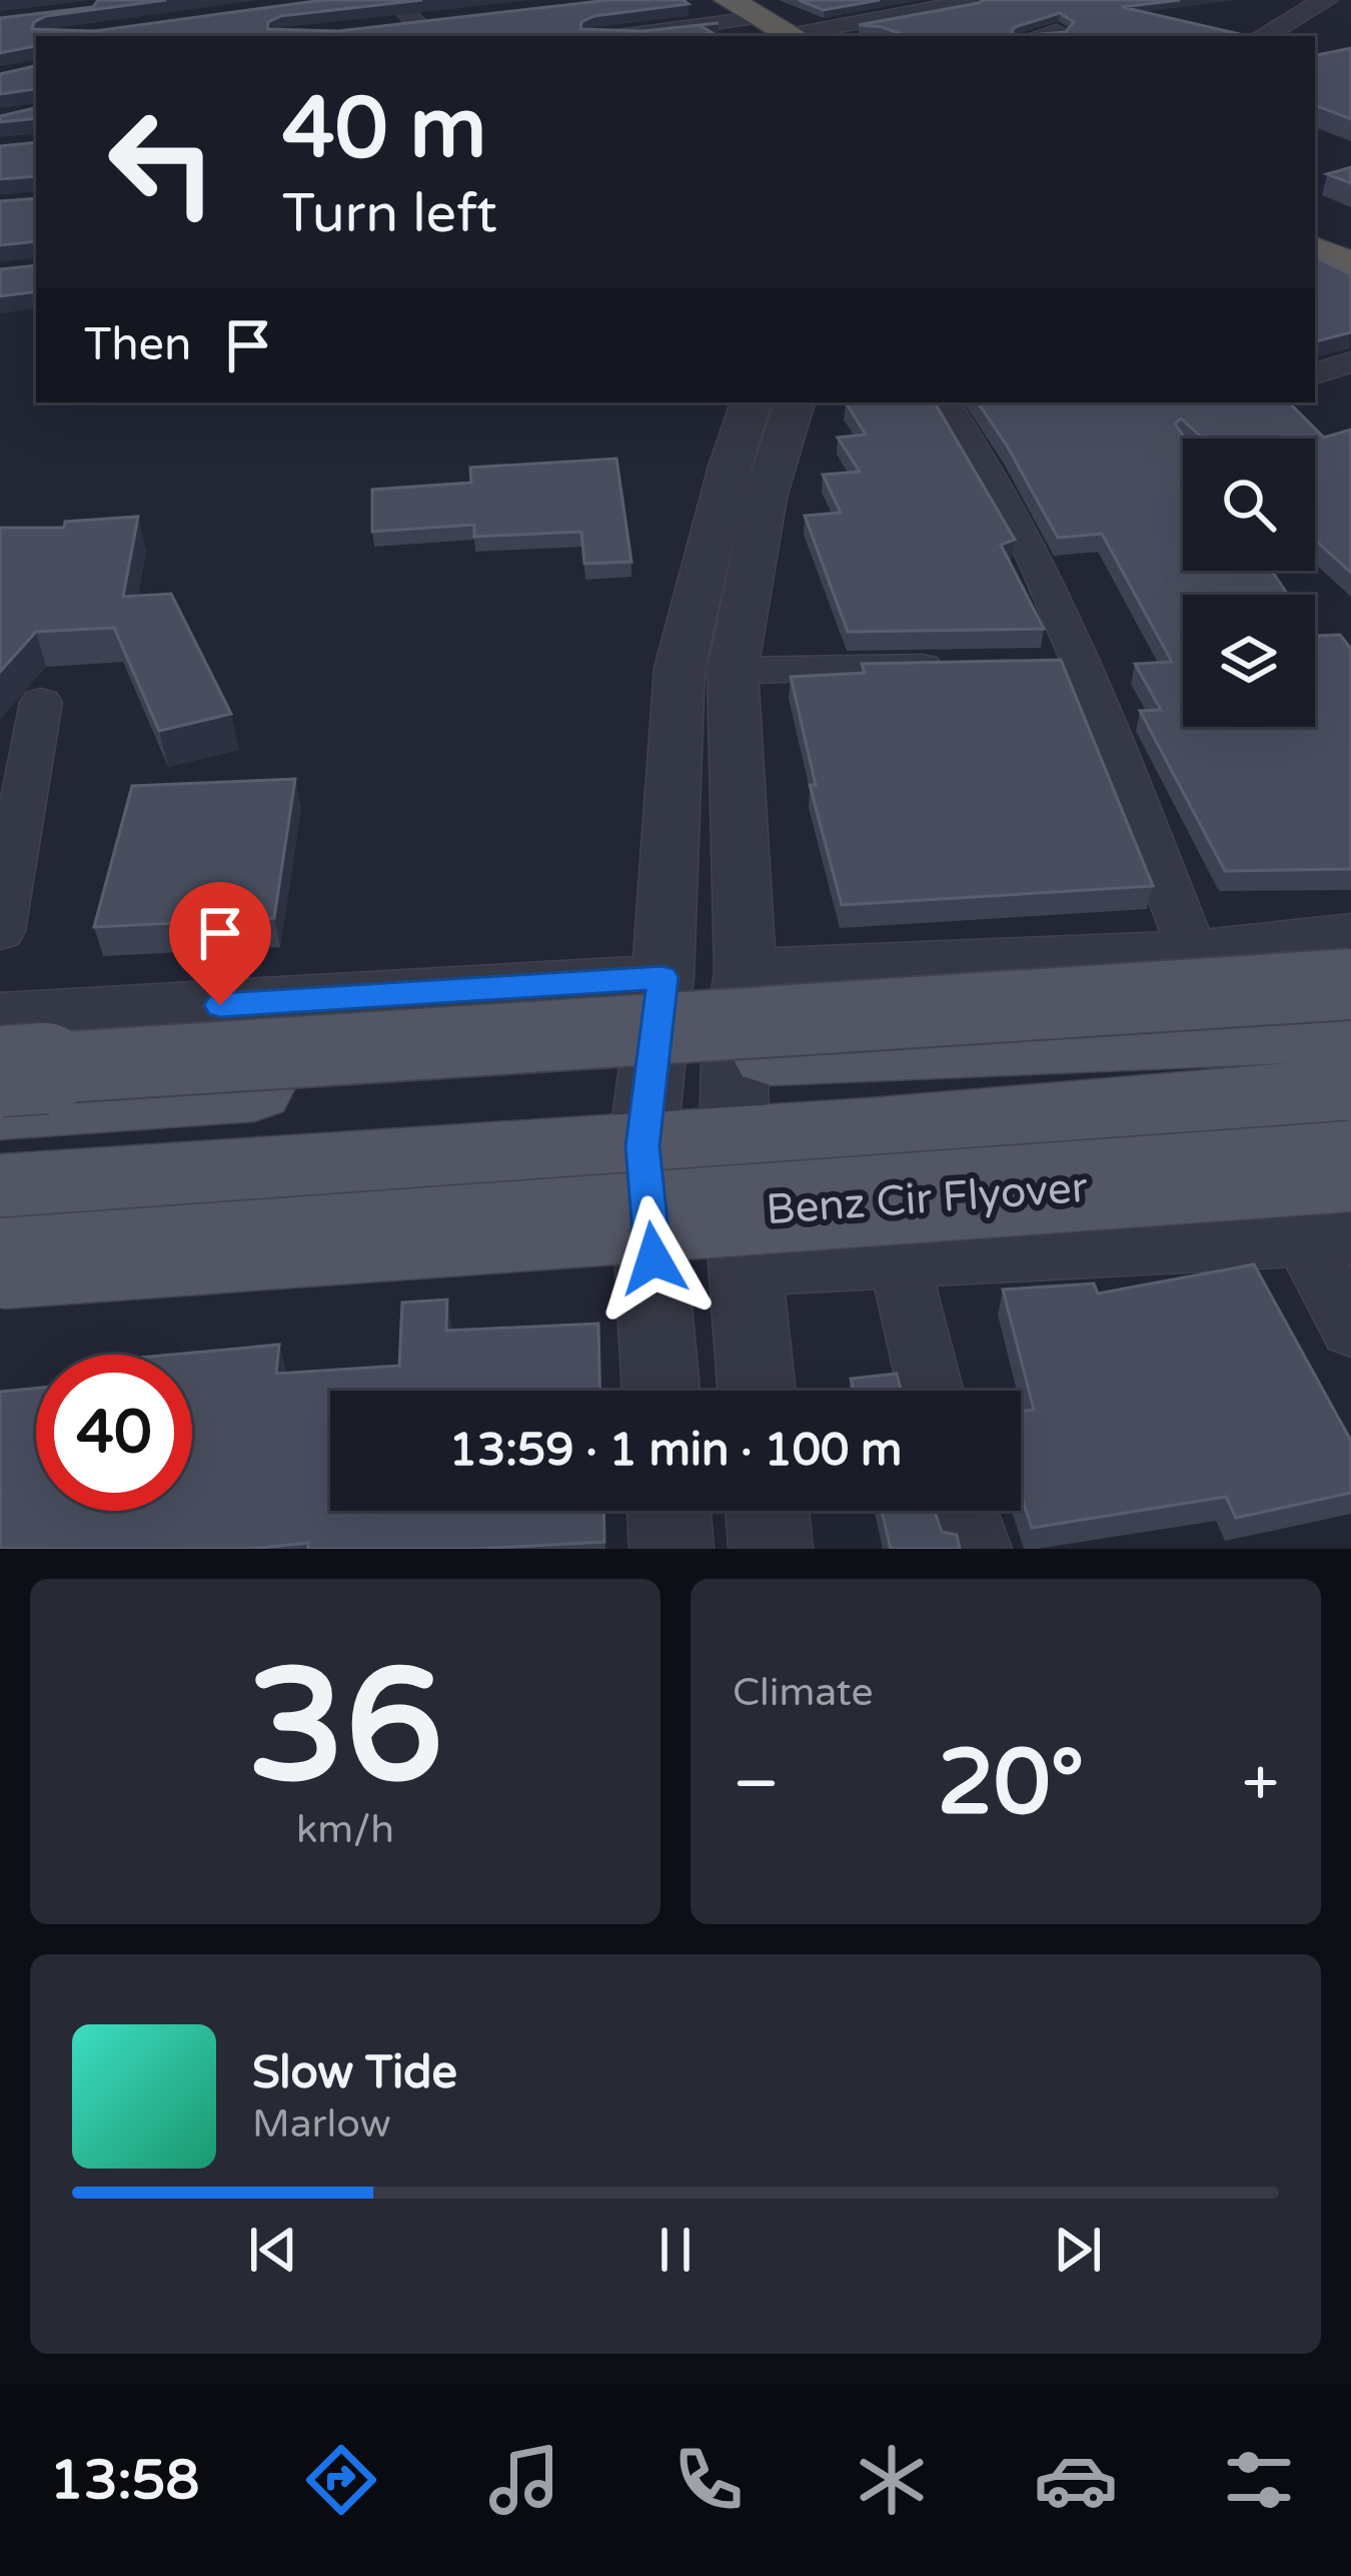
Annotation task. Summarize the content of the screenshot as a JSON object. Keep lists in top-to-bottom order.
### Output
{
  "streets": {
    "main road": ["Benz Cir Flyover"]
  },
  "page": {
    "turn": ["40 m", "Turn left"],
    "then": "Then",
    "limit": "40",
    "trip": "13:59 · 1 min · 100 m",
    "tile": [
      ["36", "km/h"],
      "Climate"
    ],
    "heat": ["−", "20°", "+"],
    "song": ["Slow Tide", "Marlow"],
    "tabs": "13:58"
  }
}
